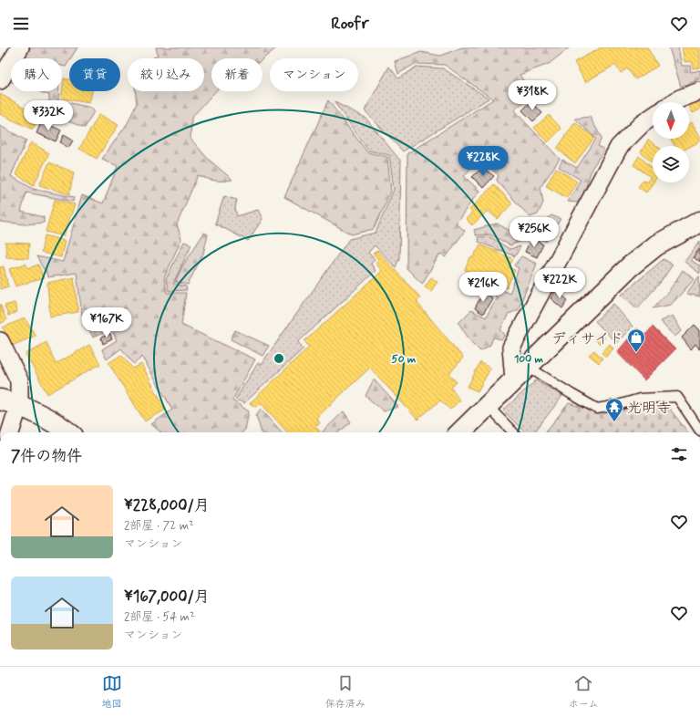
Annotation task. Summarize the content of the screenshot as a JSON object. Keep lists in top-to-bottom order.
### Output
{
  "places": {
    "shop": ["ディサイド"],
    "temple": ["光明寺"]
  },
  "north": "bottom",
  "page": {
    "header": "Roofr",
    "chip": [
      "購入",
      "賃貸",
      "絞り込み",
      "新着",
      "マンション"
    ],
    "price": [
      "¥318K",
      "¥332K",
      "¥228K",
      "¥256K",
      "¥222K",
      "¥216K",
      "¥167K"
    ],
    "heading": "7件の物件",
    "list": [
      {
        "name": "¥228,000/月",
        "note": "2部屋 · 72 m² · マンション"
      },
      {
        "name": "¥167,000/月",
        "note": "2部屋 · 54 m² · マンション"
      }
    ],
    "tabs": ["地図", "保存済み", "ホーム"]
  },
  "rings": ["50 m", "100 m"]
}
